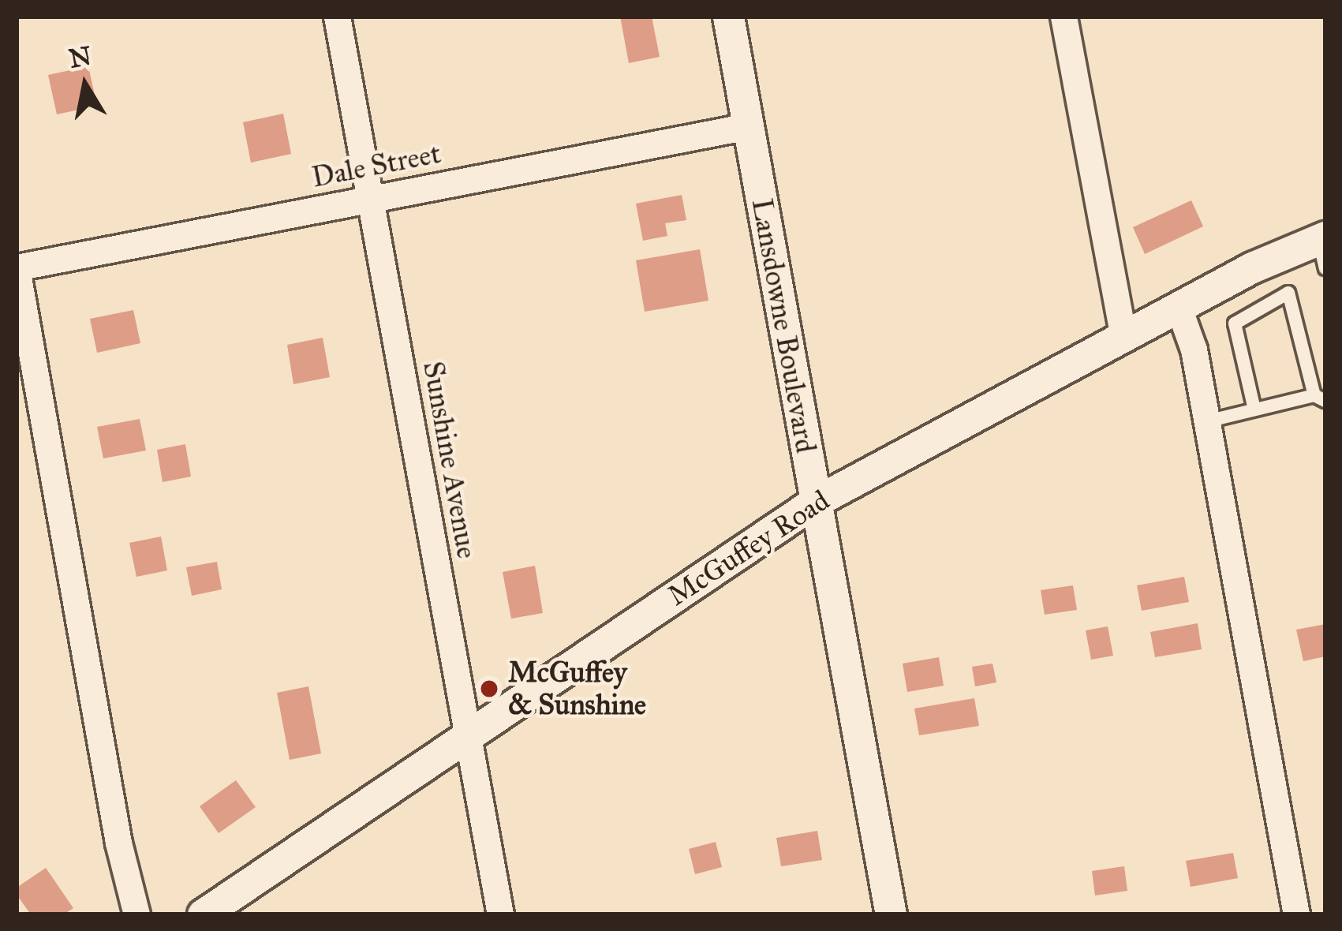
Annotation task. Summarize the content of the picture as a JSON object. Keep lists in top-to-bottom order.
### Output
{
  "streets": {
    "street": [
      "Dale Street",
      "Lansdowne Boulevard",
      "Sunshine Avenue",
      "McGuffey Road"
    ]
  },
  "crossings": [
    ["Dale Street", "Lansdowne Boulevard"],
    ["Dale Street", "Sunshine Avenue"],
    ["Lansdowne Boulevard", "McGuffey Road"],
    ["Sunshine Avenue", "McGuffey Road"]
  ],
  "places": ["McGuffey & Sunshine"],
  "north": "top"
}
